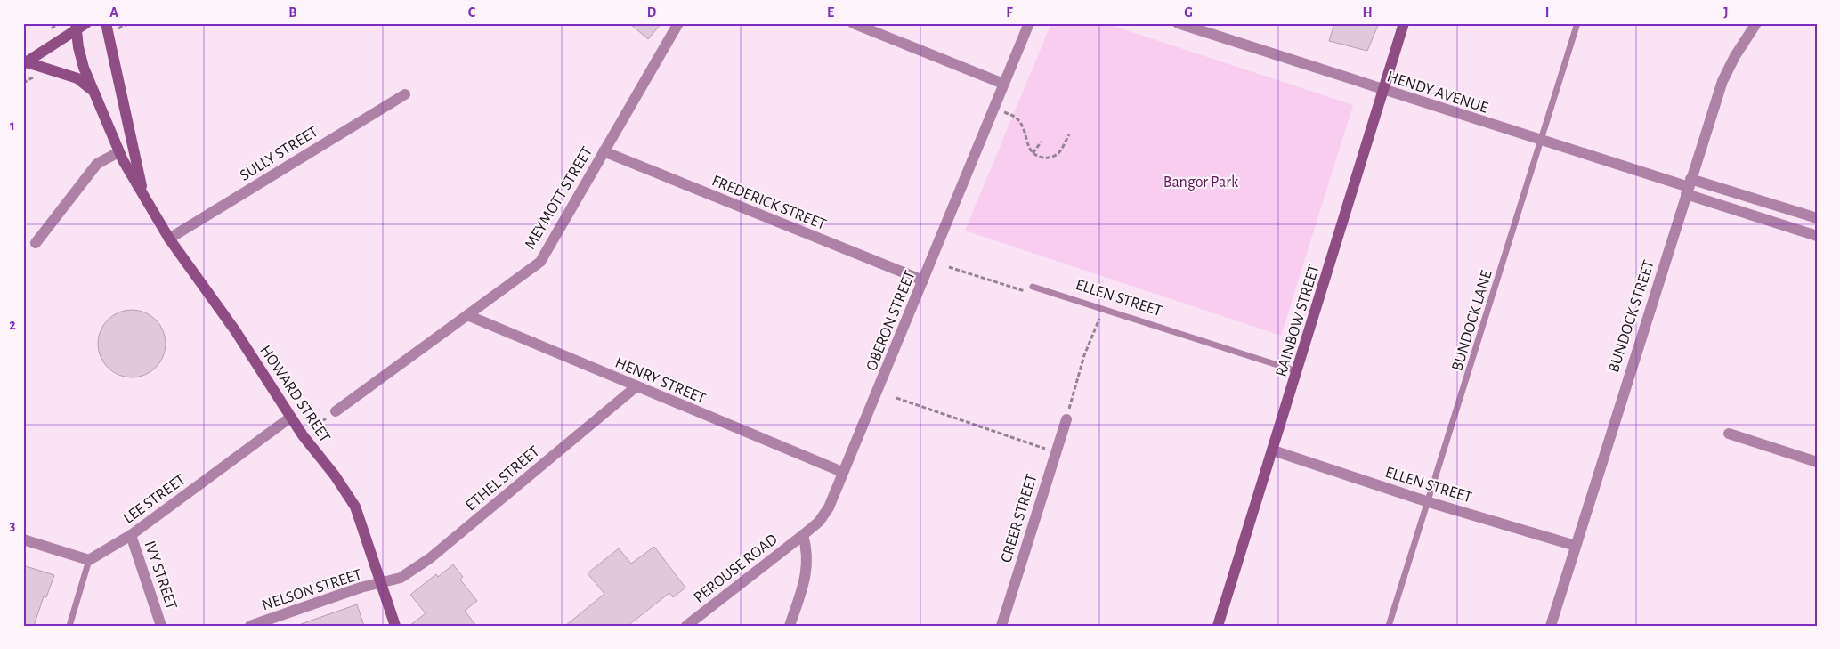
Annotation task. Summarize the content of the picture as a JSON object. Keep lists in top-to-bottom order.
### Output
{
  "streets": {
    "street": [
      "HENDY AVENUE",
      "SULLY STREET",
      "MEYMOTT STREET",
      "FREDERICK STREET",
      "ELLEN STREET",
      "BUNDOCK STREET",
      "OBERON STREET",
      "RAINBOW STREET",
      "HENRY STREET",
      "HOWARD STREET",
      "ETHEL STREET",
      "LEE STREET",
      "CREER STREET",
      "PEROUSE ROAD",
      "IVY STREET",
      "NELSON STREET"
    ],
    "lane": ["BUNDOCK LANE"]
  },
  "crossings": [
    ["HENDY AVENUE", "BUNDOCK STREET"],
    ["HENDY AVENUE", "RAINBOW STREET"],
    ["HENDY AVENUE", "BUNDOCK LANE"],
    ["SULLY STREET", "HOWARD STREET"],
    ["MEYMOTT STREET", "FREDERICK STREET"],
    ["MEYMOTT STREET", "HENRY STREET"],
    ["FREDERICK STREET", "OBERON STREET"],
    ["ELLEN STREET", "BUNDOCK STREET"],
    ["ELLEN STREET", "RAINBOW STREET"],
    ["ELLEN STREET", "BUNDOCK LANE"],
    ["OBERON STREET", "HENRY STREET"],
    ["OBERON STREET", "PEROUSE ROAD"],
    ["HENRY STREET", "ETHEL STREET"],
    ["HOWARD STREET", "ETHEL STREET"],
    ["HOWARD STREET", "LEE STREET"],
    ["HOWARD STREET", "NELSON STREET"],
    ["ETHEL STREET", "NELSON STREET"],
    ["LEE STREET", "IVY STREET"]
  ],
  "parks": ["Bangor Park"],
  "grid": {
    "columns": [
      "A",
      "B",
      "C",
      "D",
      "E",
      "F",
      "G",
      "H",
      "I",
      "J"
    ],
    "rows": ["1", "2", "3"]
  }
}
